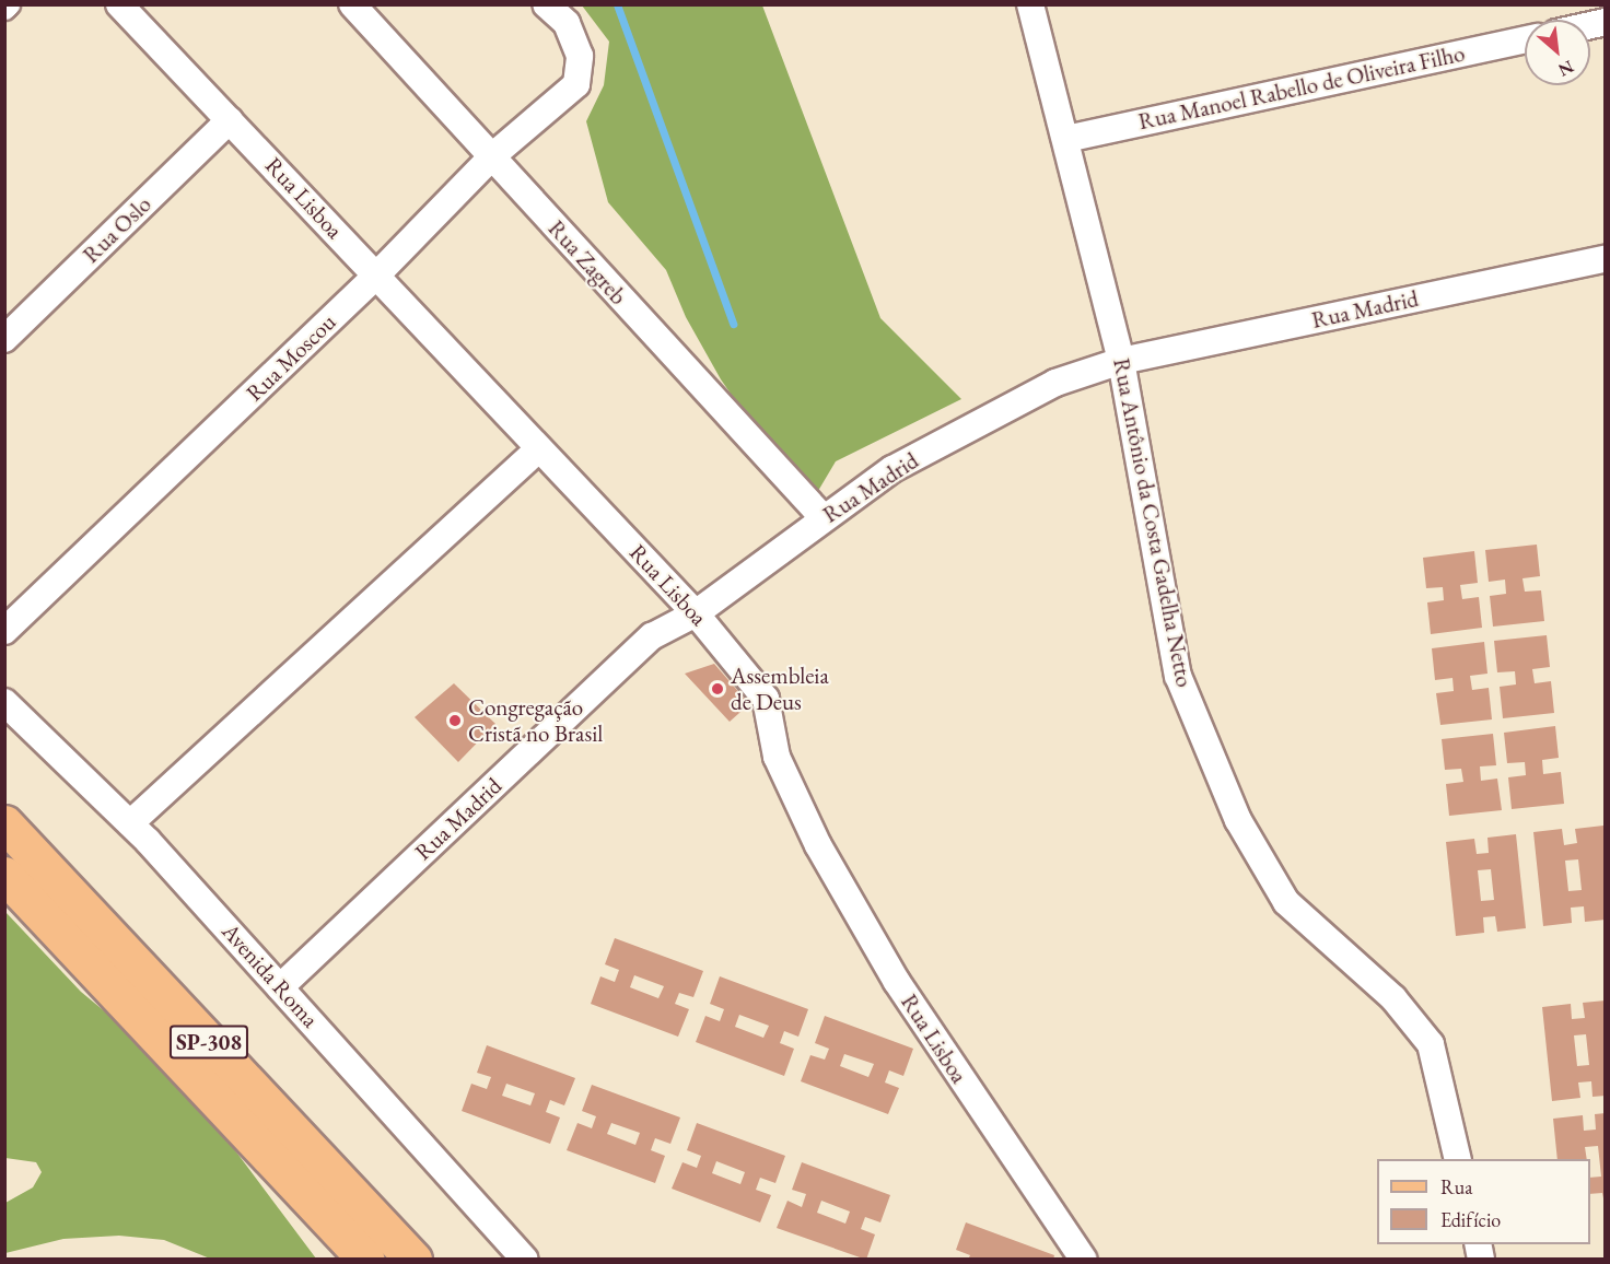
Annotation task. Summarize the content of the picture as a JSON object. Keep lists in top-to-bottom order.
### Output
{
  "streets": {
    "main road": ["SP-308"],
    "street": [
      "Rua Manoel Rabello de Oliveira Filho",
      "Rua Lisboa",
      "Rua Oslo",
      "Rua Zagreb",
      "Rua Madrid",
      "Rua Moscou",
      "Rua Antônio da Costa Gadelha Netto",
      "Avenida Roma"
    ]
  },
  "crossings": [
    ["Rua Manoel Rabello de Oliveira Filho", "Rua Antônio da Costa Gadelha Netto"],
    ["Rua Lisboa", "Rua Oslo"],
    ["Rua Lisboa", "Rua Madrid"],
    ["Rua Lisboa", "Rua Moscou"],
    ["Rua Zagreb", "Rua Madrid"],
    ["Rua Zagreb", "Rua Moscou"],
    ["Rua Madrid", "Rua Antônio da Costa Gadelha Netto"],
    ["Rua Madrid", "Avenida Roma"]
  ],
  "places": ["Assembleia de Deus", "Congregação Cristã no Brasil"],
  "legend": ["Rua", "Edifício"],
  "north": "bottom right"
}
